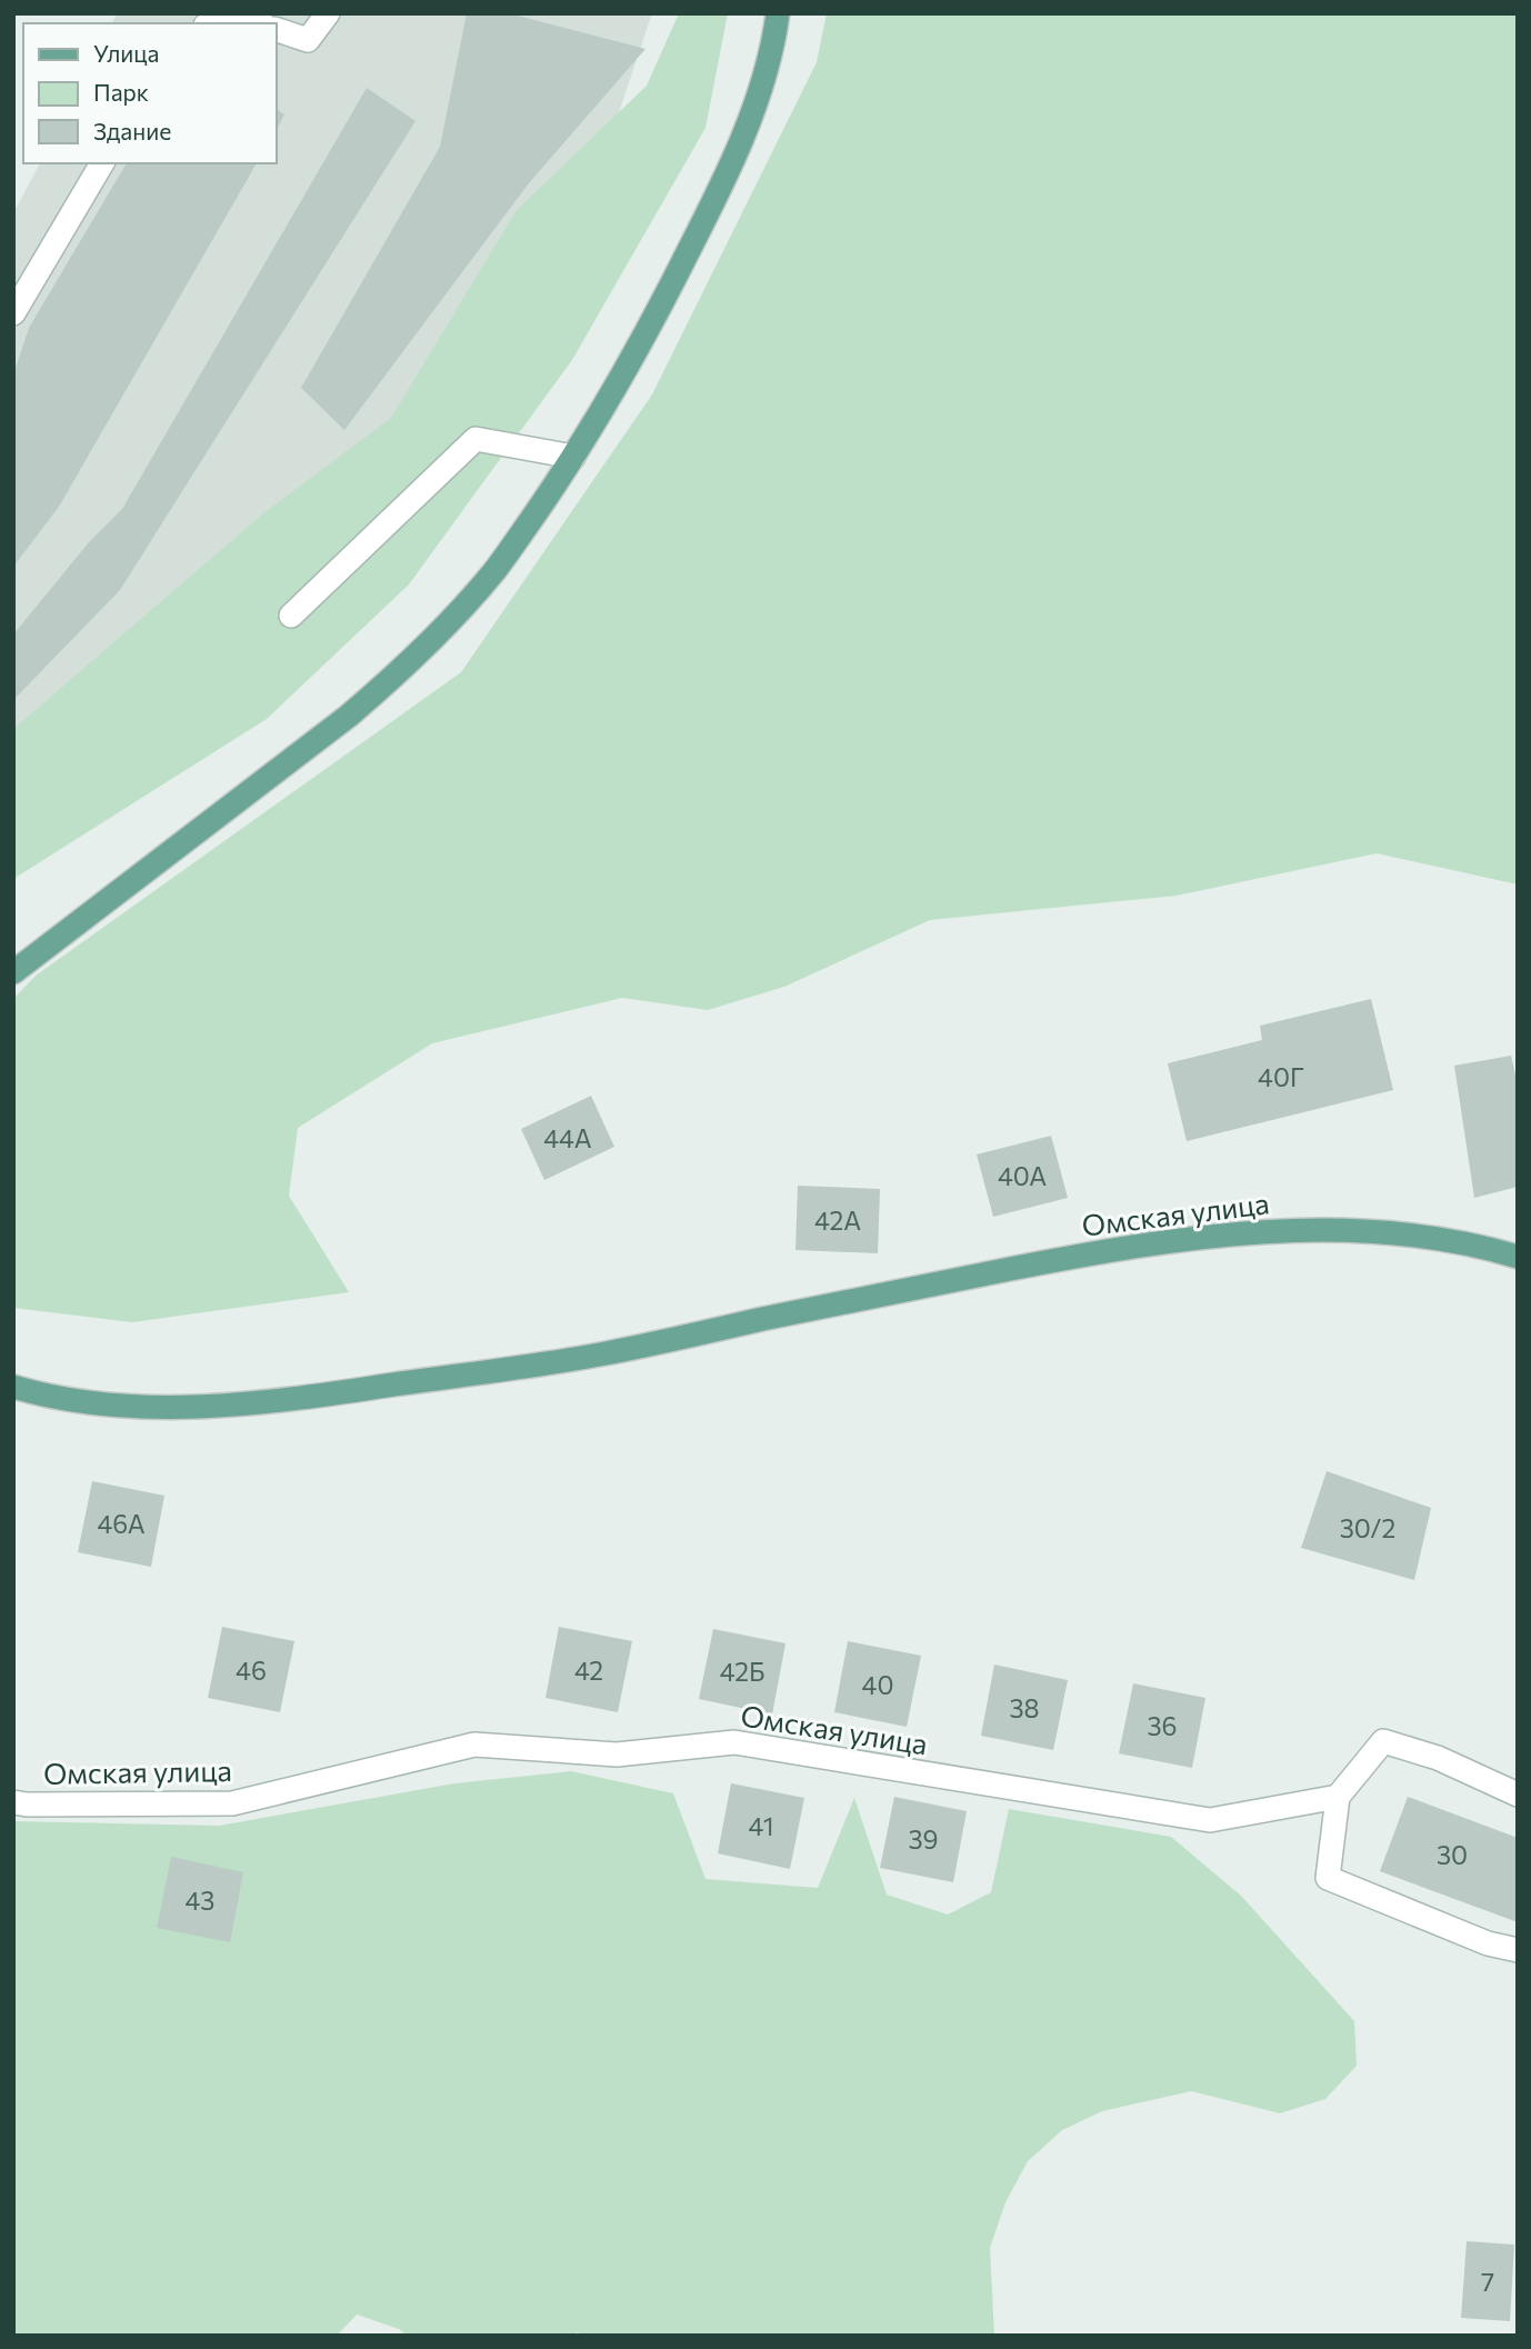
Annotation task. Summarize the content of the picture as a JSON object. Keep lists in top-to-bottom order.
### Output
{
  "streets": {
    "main road": ["Омская улица"]
  },
  "house_numbers": [
    "40Г",
    "44А",
    "40А",
    "42А",
    "46А",
    "30/2",
    "46",
    "42",
    "42Б",
    "40",
    "38",
    "36",
    "41",
    "39",
    "30",
    "43",
    "7"
  ],
  "legend": ["Улица", "Парк", "Здание"]
}
